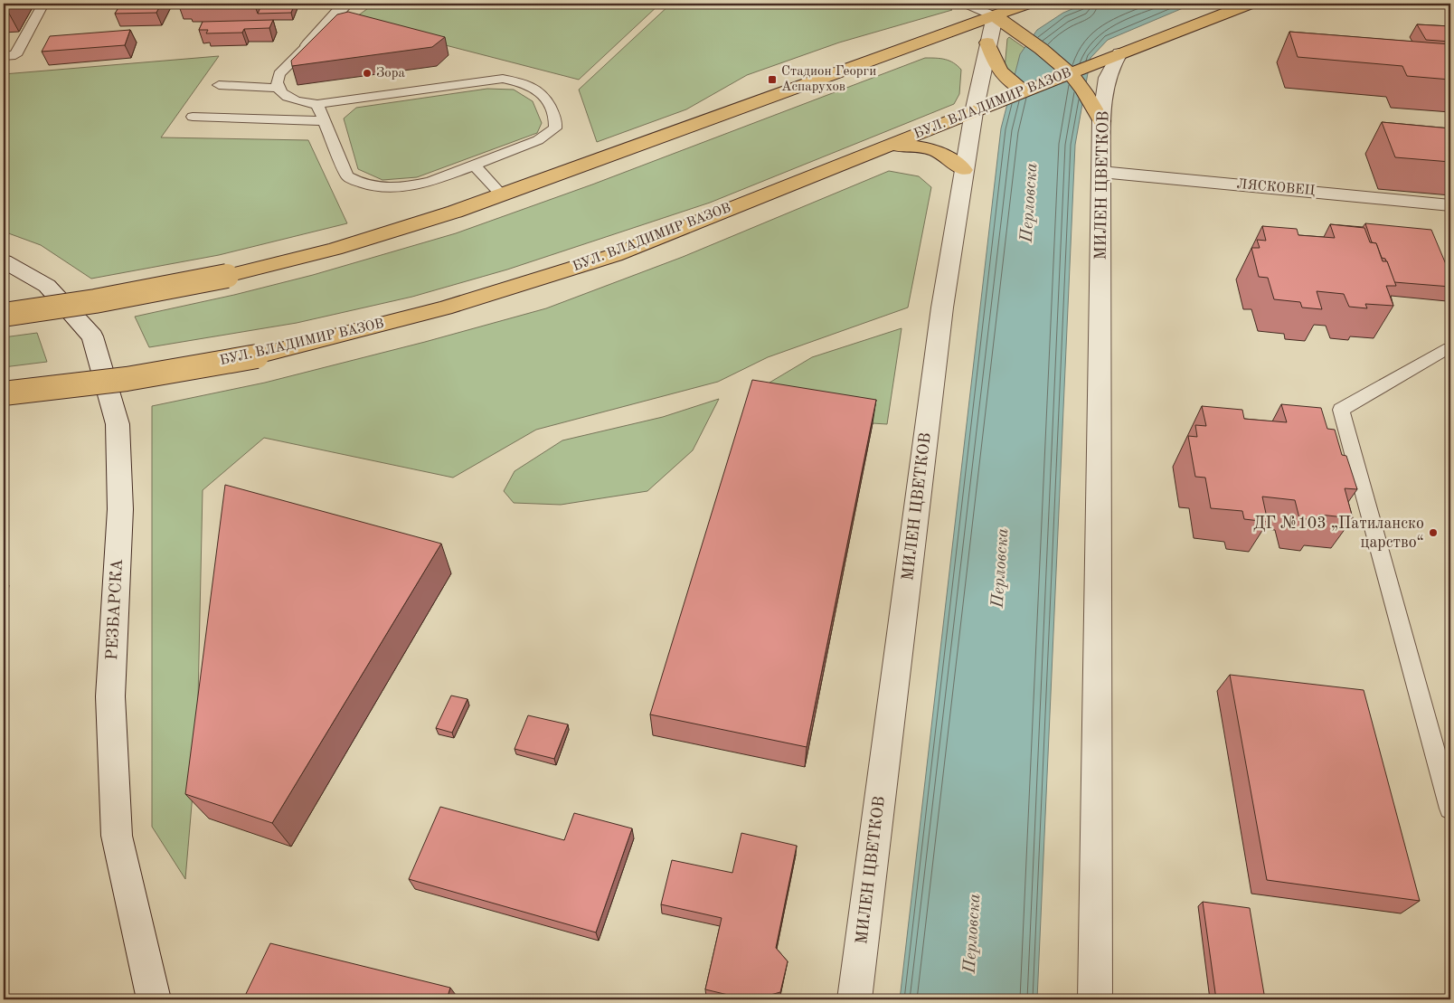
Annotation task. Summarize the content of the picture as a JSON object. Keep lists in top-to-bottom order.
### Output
{
  "streets": {
    "main road": ["БУЛ. ВЛАДИМИР ВАЗОВ"],
    "street": ["МИЛЕН ЦВЕТКОВ", "ЛЯСКОВЕЦ", "РЕЗБАРСКА"]
  },
  "crossings": [
    ["БУЛ. ВЛАДИМИР ВАЗОВ", "МИЛЕН ЦВЕТКОВ"],
    ["МИЛЕН ЦВЕТКОВ", "ЛЯСКОВЕЦ"]
  ],
  "water": ["Перловска"],
  "places": {
    "other": ["Зора", "ДГ №103 „Патиланско царство“"],
    "transit": ["Стадион Георги Аспарухов"]
  }
}
